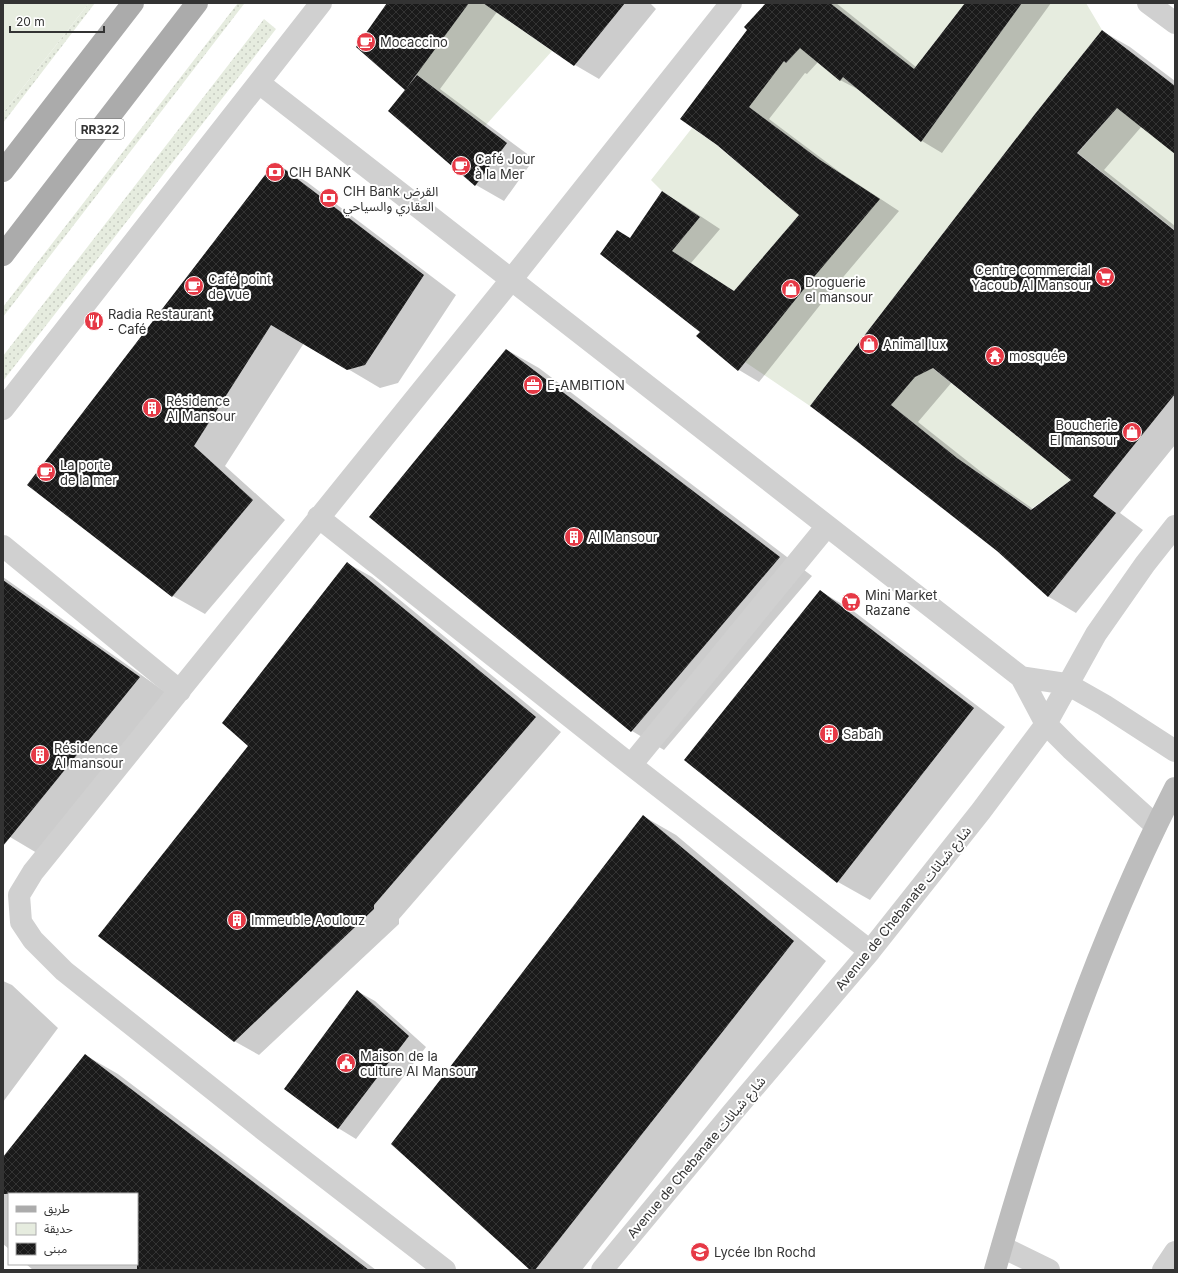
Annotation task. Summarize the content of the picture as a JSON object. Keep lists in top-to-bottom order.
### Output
{
  "streets": {
    "main road": ["RR322"],
    "street": ["Avenue de Chebanate شارع شبانات"]
  },
  "places": {
    "cafe": [
      "Mocaccino",
      "Café Jour à la Mer",
      "Café point de vue",
      "La porte de la mer"
    ],
    "bank": ["CIH BANK", "CIH Bank القرض العقاري والسياحي"],
    "supermarket": ["Centre commercial Yacoub Al Mansour", "Mini Market Razane"],
    "shop": ["Droguerie el mansour", "Animal lux", "Boucherie El mansour"],
    "restaurant": ["Radia Restaurant - Café"],
    "temple": ["mosquée"],
    "office": ["E-AMBITION"],
    "building": [
      "Résidence Al Mansour",
      "Al Mansour",
      "Sabah",
      "Résidence Al mansour",
      "Immeuble Aoulouz"
    ],
    "public building": ["Maison de la culture Al Mansour"],
    "school or university": ["Lycée Ibn Rochd"]
  },
  "legend": ["طريق", "حديقة", "مبنى"],
  "scale_bar": "20 m"
}
